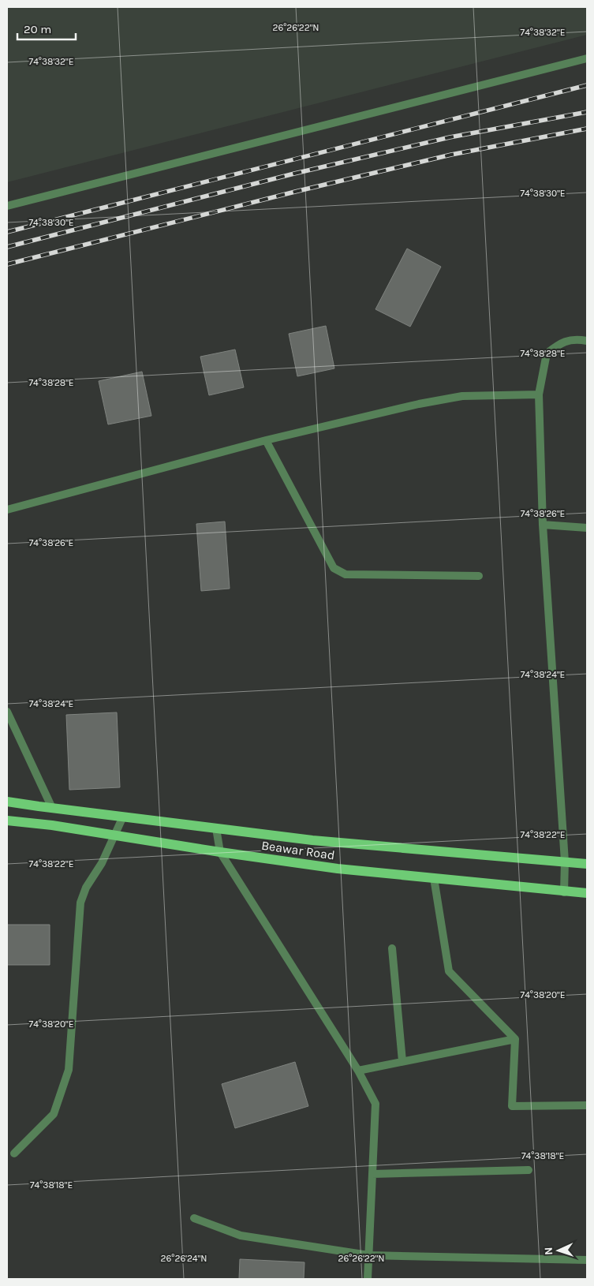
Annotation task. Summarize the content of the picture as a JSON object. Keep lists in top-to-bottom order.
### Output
{
  "streets": {
    "main road": ["Beawar Road"]
  },
  "scale_bar": "20 m",
  "north": "left",
  "coordinates": [
    "26°26'22\"N",
    "74°38'32\"E",
    "74°38'30\"E",
    "74°38'28\"E",
    "74°38'26\"E",
    "74°38'24\"E",
    "74°38'22\"E",
    "74°38'20\"E",
    "74°38'18\"E",
    "26°26'24\"N"
  ]
}
